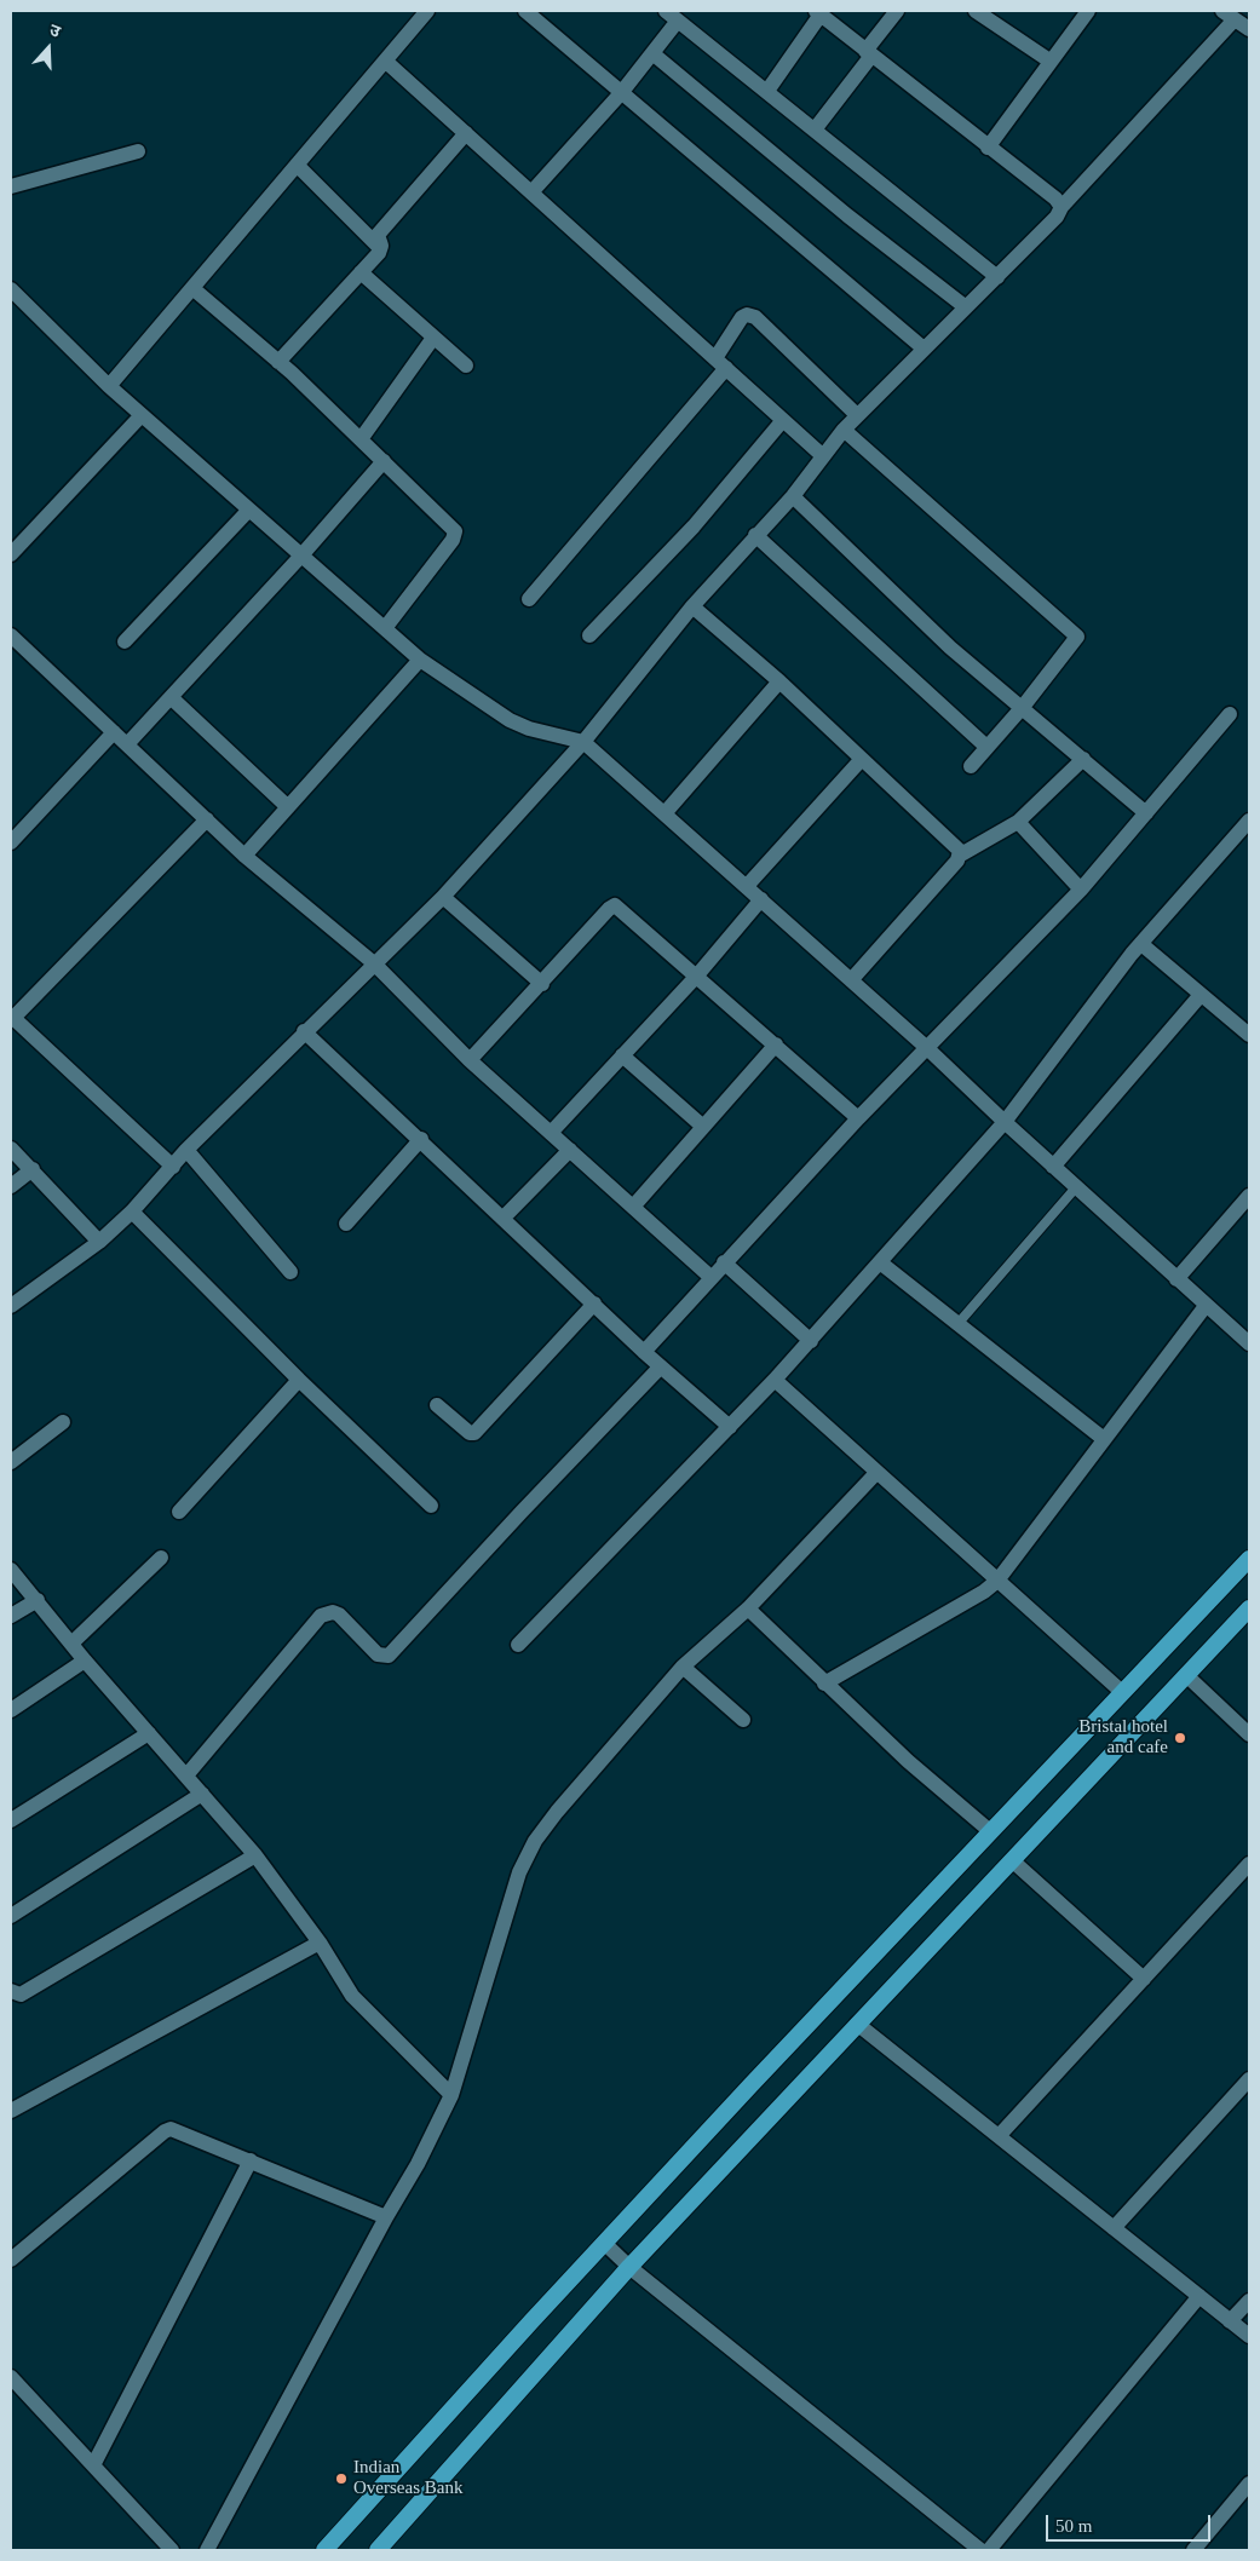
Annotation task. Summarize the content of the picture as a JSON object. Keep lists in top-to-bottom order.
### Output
{
  "places": ["Bristal hotel and cafe", "Indian Overseas Bank"],
  "scale_bar": "50 m",
  "north": "top"
}
